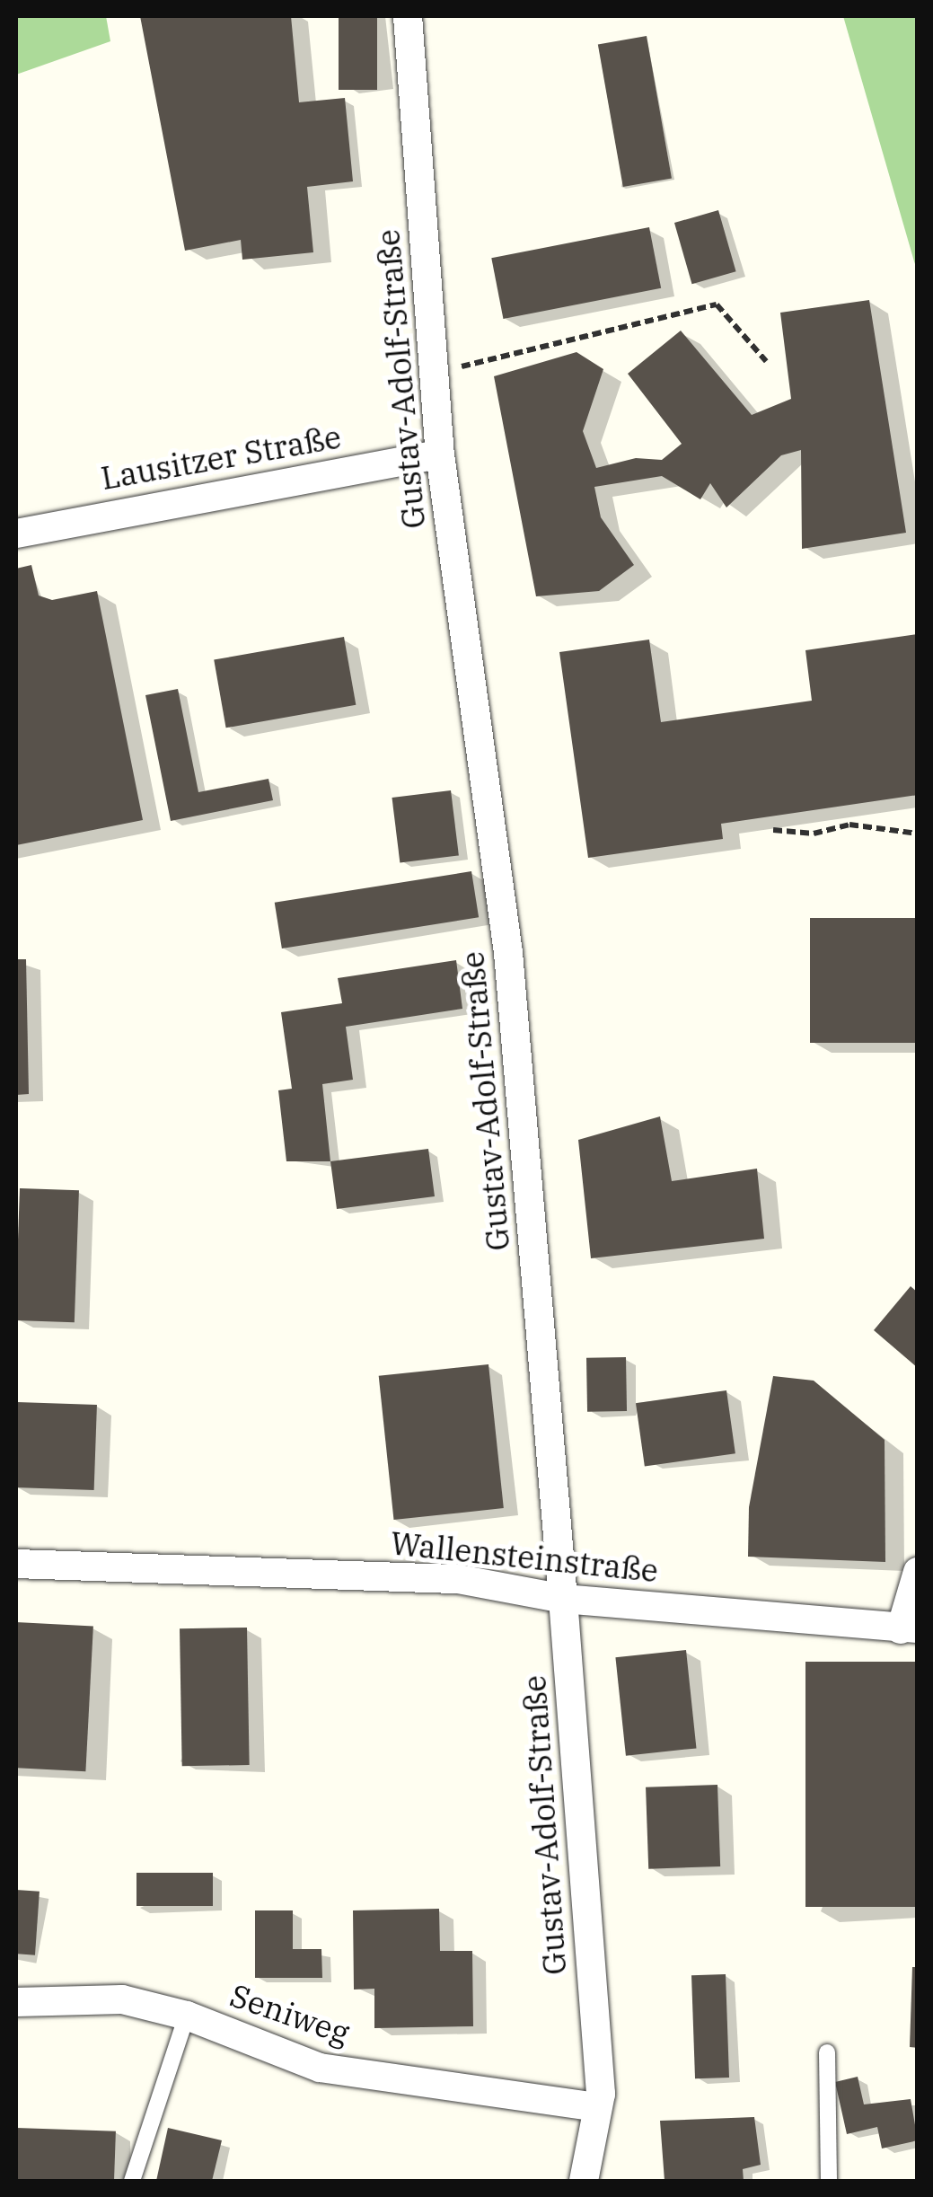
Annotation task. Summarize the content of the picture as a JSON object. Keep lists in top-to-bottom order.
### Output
{
  "streets": {
    "street": [
      "Gustav-Adolf-Straße",
      "Lausitzer Straße",
      "Wallensteinstraße",
      "Seniweg"
    ]
  },
  "crossings": [
    ["Gustav-Adolf-Straße", "Lausitzer Straße"],
    ["Gustav-Adolf-Straße", "Wallensteinstraße"],
    ["Gustav-Adolf-Straße", "Seniweg"]
  ]
}
